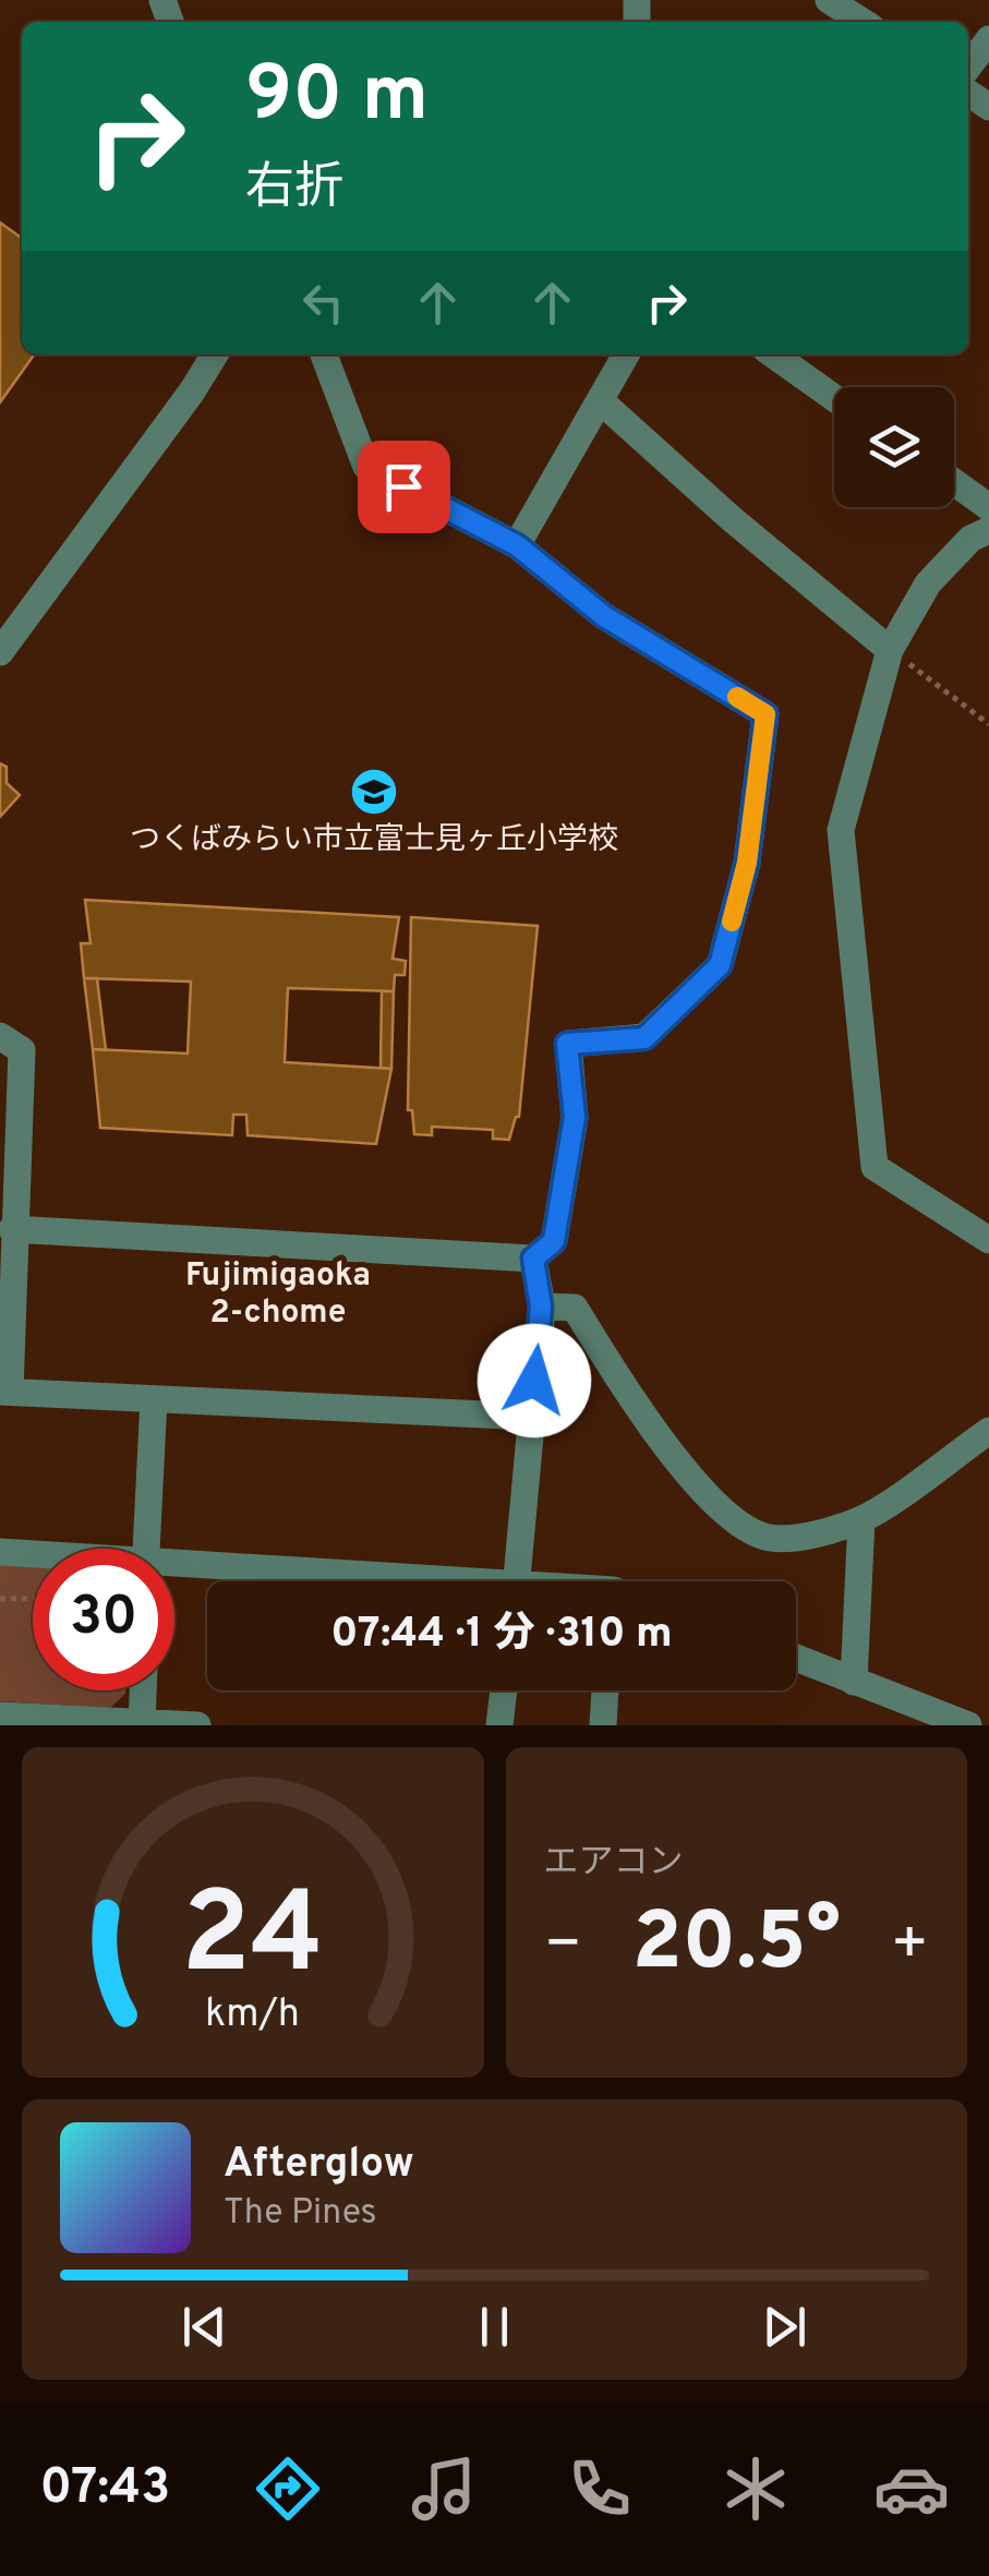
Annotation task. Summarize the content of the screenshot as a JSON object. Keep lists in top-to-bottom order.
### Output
{
  "districts": ["Fujimigaoka 2-chome"],
  "places": {
    "school or university": ["つくばみらい市立富士見ヶ丘小学校"]
  },
  "page": {
    "turn": ["90 m", "右折"],
    "limit": "30",
    "trip": "07:44 · 1 分 · 310 m",
    "tile": "エアコン",
    "heat": ["−", "20.5°", "+"],
    "song": ["Afterglow", "The Pines"],
    "tabs": "07:43",
    "gauge": ["24", "km/h"]
  }
}
